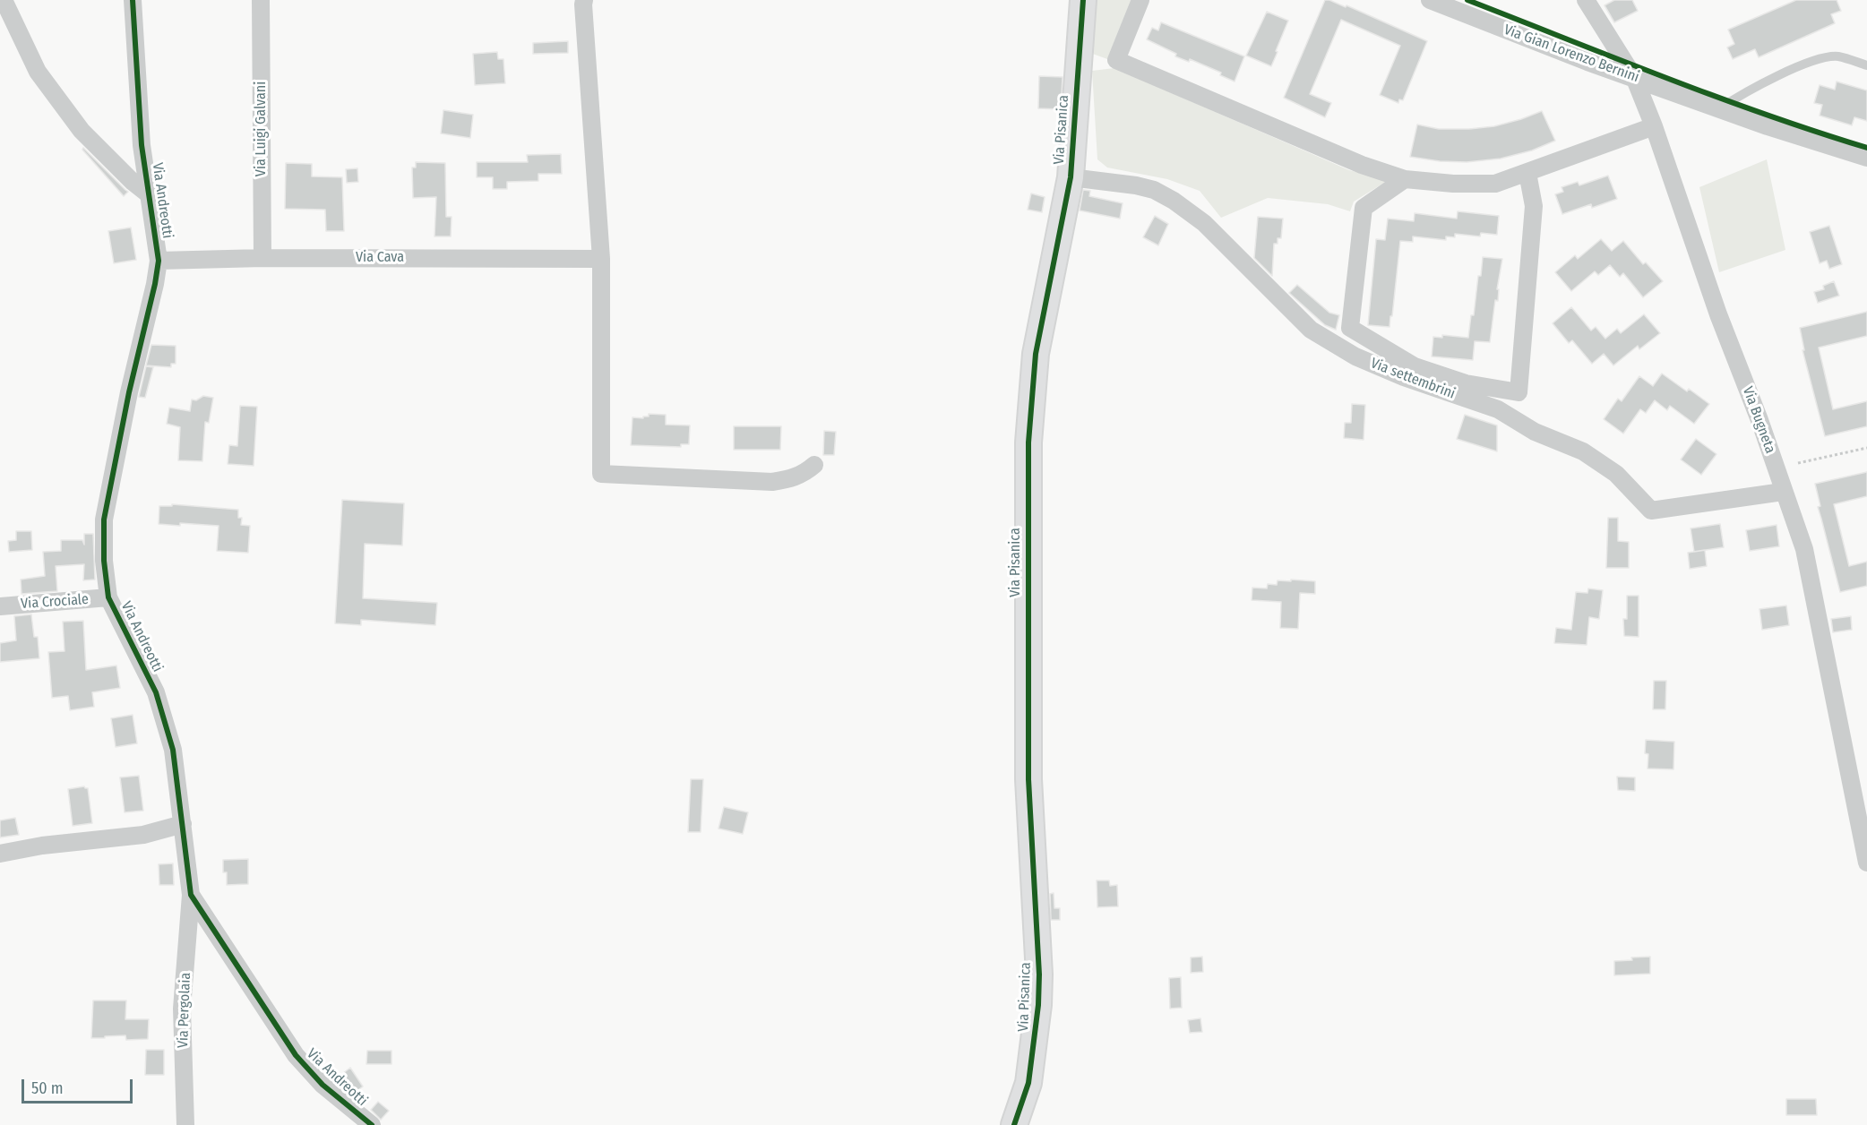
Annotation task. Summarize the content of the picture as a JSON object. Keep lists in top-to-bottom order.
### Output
{
  "streets": {
    "street": [
      "Via Gian Lorenzo Bernini",
      "Via Luigi Galvani",
      "Via Pisanica",
      "Via Andreotti",
      "Via Cava",
      "Via settembrini",
      "Via Bugneta",
      "Via Crociale",
      "Via Pergolaia"
    ]
  },
  "crossings": [
    ["Via Gian Lorenzo Bernini", "Via Bugneta"],
    ["Via Luigi Galvani", "Via Cava"],
    ["Via Pisanica", "Via settembrini"],
    ["Via Andreotti", "Via Cava"],
    ["Via Andreotti", "Via Crociale"],
    ["Via Andreotti", "Via Pergolaia"],
    ["Via settembrini", "Via Bugneta"]
  ],
  "scale_bar": "50 m"
}
